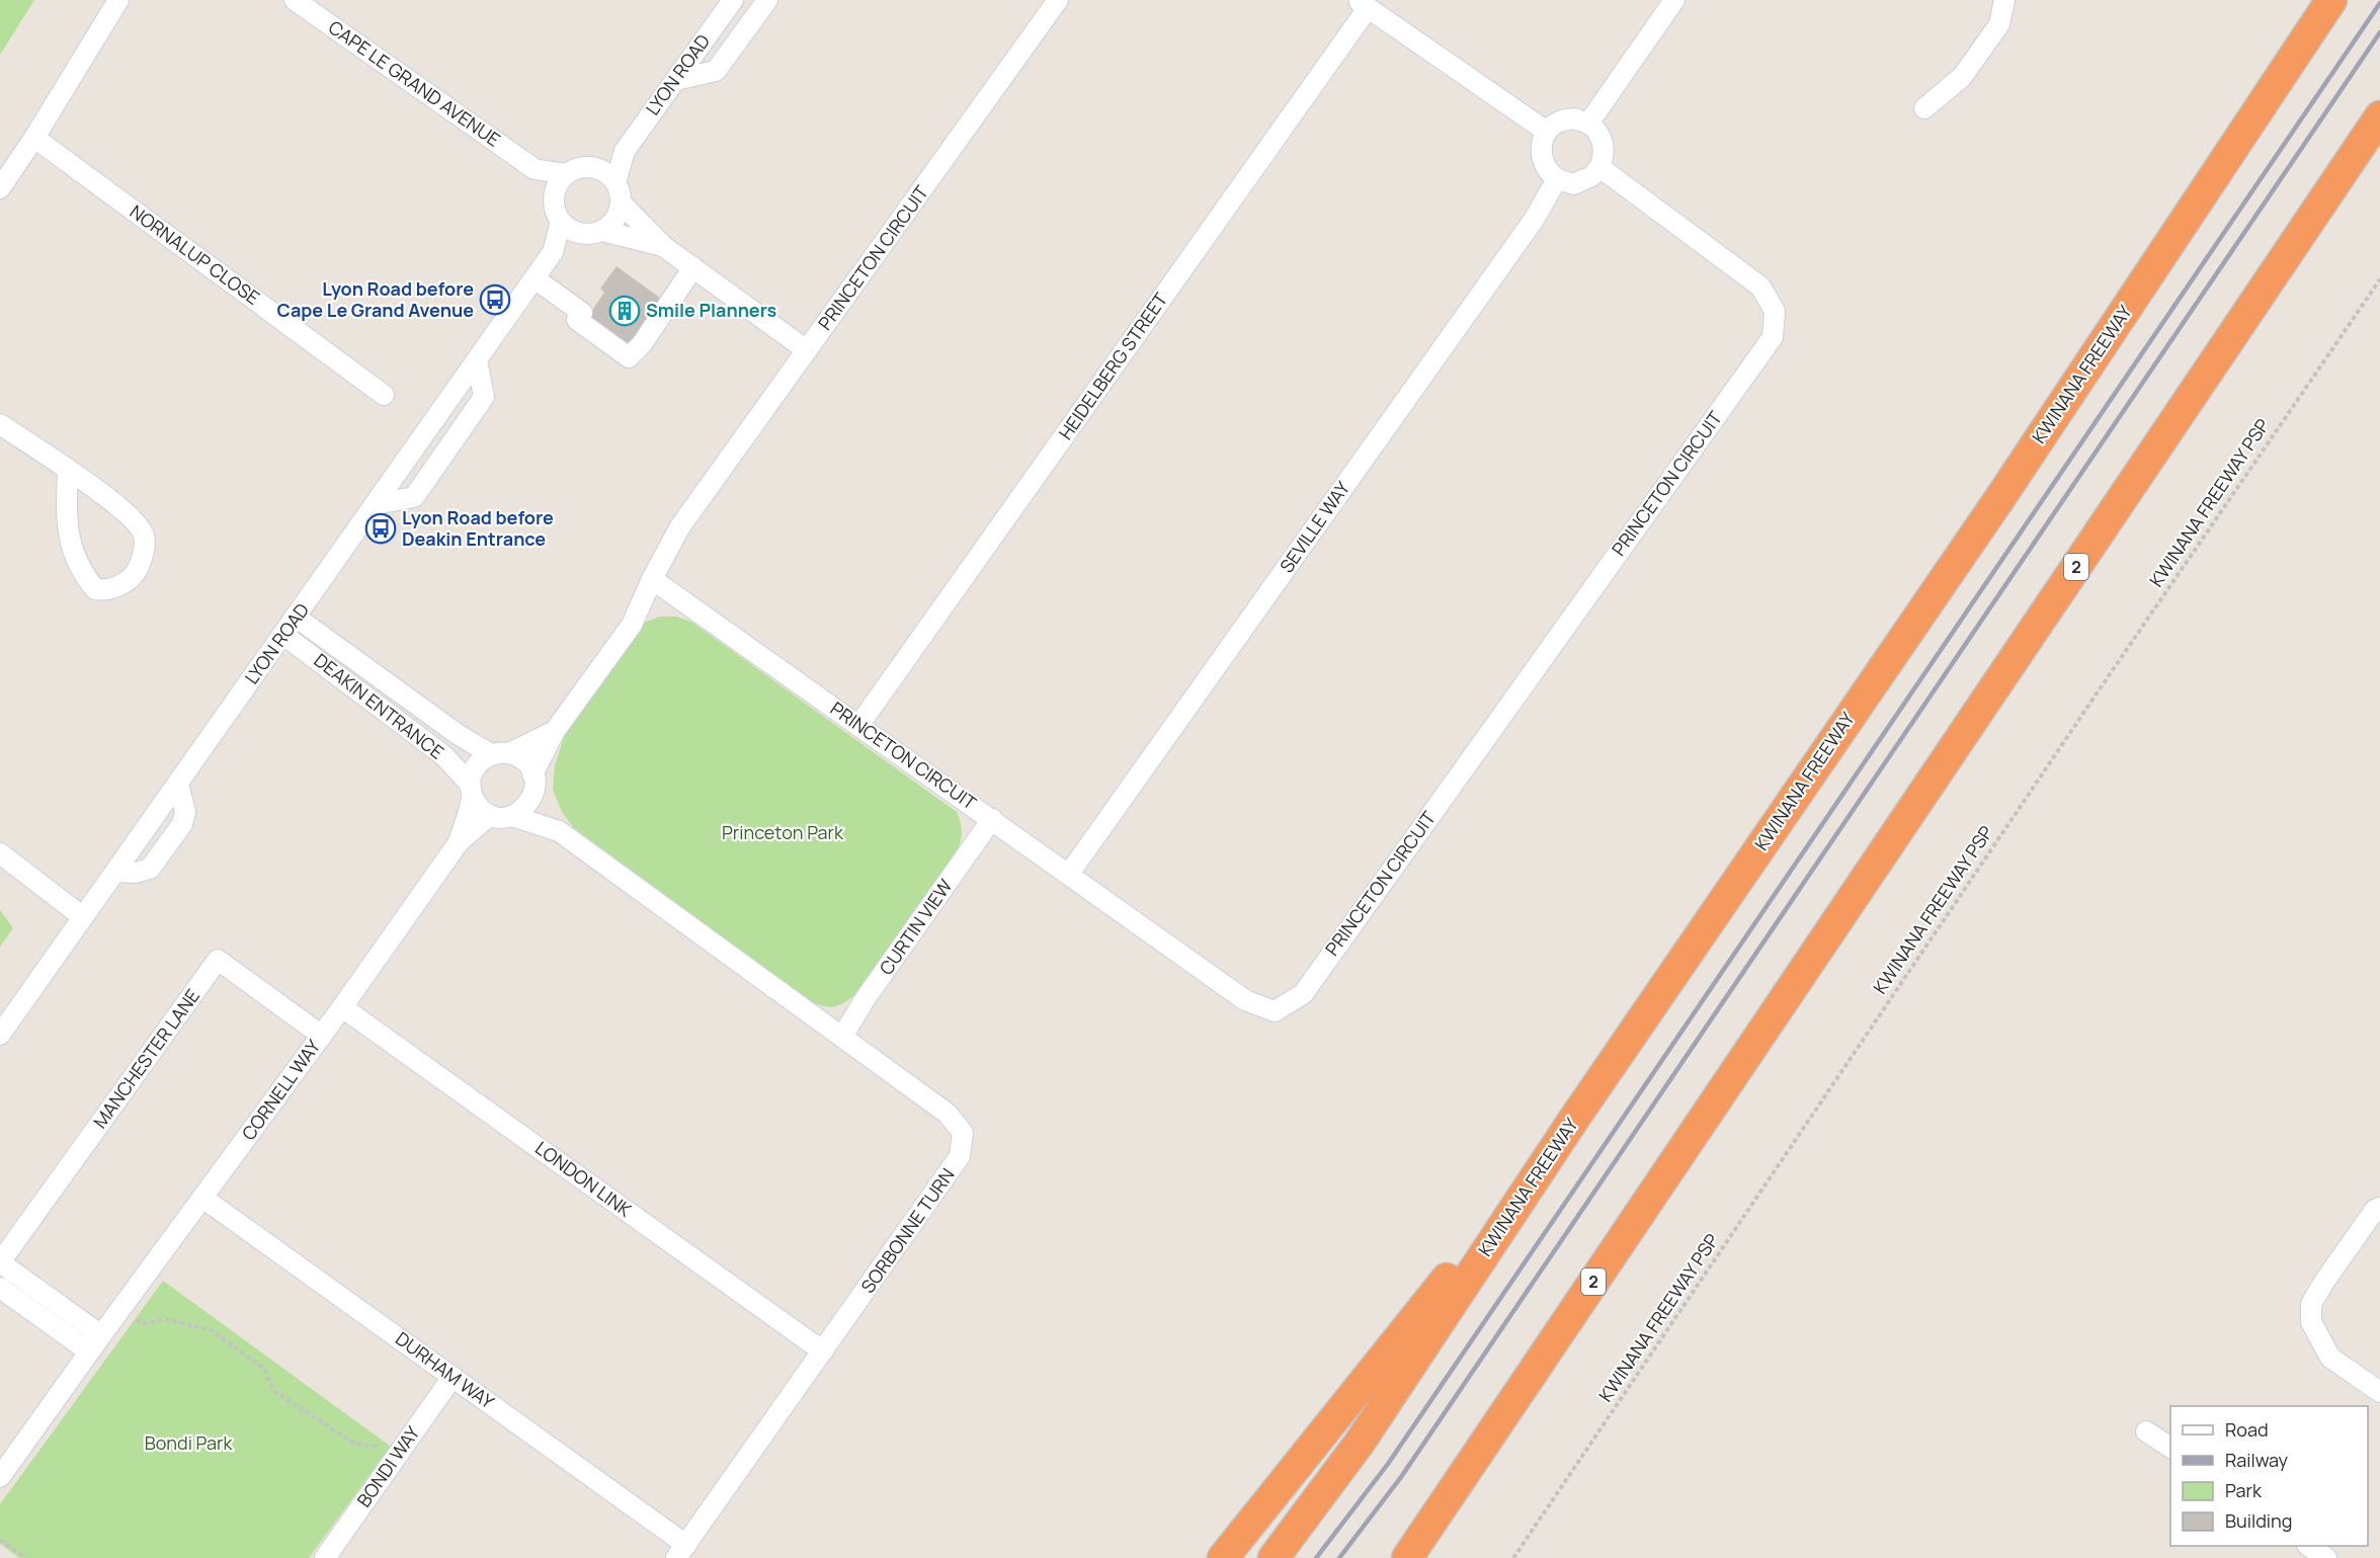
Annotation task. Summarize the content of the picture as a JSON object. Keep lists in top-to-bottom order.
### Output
{
  "streets": {
    "highway": ["KWINANA FREEWAY", "2"],
    "street": [
      "LYON ROAD",
      "CAPE LE GRAND AVENUE",
      "NORNALUP CLOSE",
      "PRINCETON CIRCUIT",
      "HEIDELBERG STREET",
      "SEVILLE WAY",
      "DEAKIN ENTRANCE",
      "CURTIN VIEW",
      "MANCHESTER LANE",
      "CORNELL WAY",
      "LONDON LINK",
      "SORBONNE TURN",
      "DURHAM WAY",
      "BONDI WAY"
    ],
    "path": ["KWINANA FREEWAY PSP"]
  },
  "crossings": [
    ["LYON ROAD", "CAPE LE GRAND AVENUE"],
    ["LYON ROAD", "DEAKIN ENTRANCE"],
    ["PRINCETON CIRCUIT", "HEIDELBERG STREET"],
    ["PRINCETON CIRCUIT", "SEVILLE WAY"],
    ["PRINCETON CIRCUIT", "DEAKIN ENTRANCE"],
    ["PRINCETON CIRCUIT", "CURTIN VIEW"],
    ["PRINCETON CIRCUIT", "CORNELL WAY"],
    ["PRINCETON CIRCUIT", "SORBONNE TURN"],
    ["DEAKIN ENTRANCE", "CORNELL WAY"],
    ["DEAKIN ENTRANCE", "SORBONNE TURN"],
    ["CURTIN VIEW", "SORBONNE TURN"],
    ["MANCHESTER LANE", "CORNELL WAY"],
    ["CORNELL WAY", "LONDON LINK"],
    ["CORNELL WAY", "SORBONNE TURN"],
    ["CORNELL WAY", "DURHAM WAY"],
    ["LONDON LINK", "SORBONNE TURN"],
    ["SORBONNE TURN", "DURHAM WAY"],
    ["DURHAM WAY", "BONDI WAY"]
  ],
  "parks": ["Princeton Park", "Bondi Park"],
  "places": {
    "bus stop": ["Lyon Road before Cape Le Grand Avenue", "Lyon Road before Deakin Entrance"],
    "building": ["Smile Planners"]
  },
  "legend": [
    "Road",
    "Railway",
    "Park",
    "Building"
  ]
}
